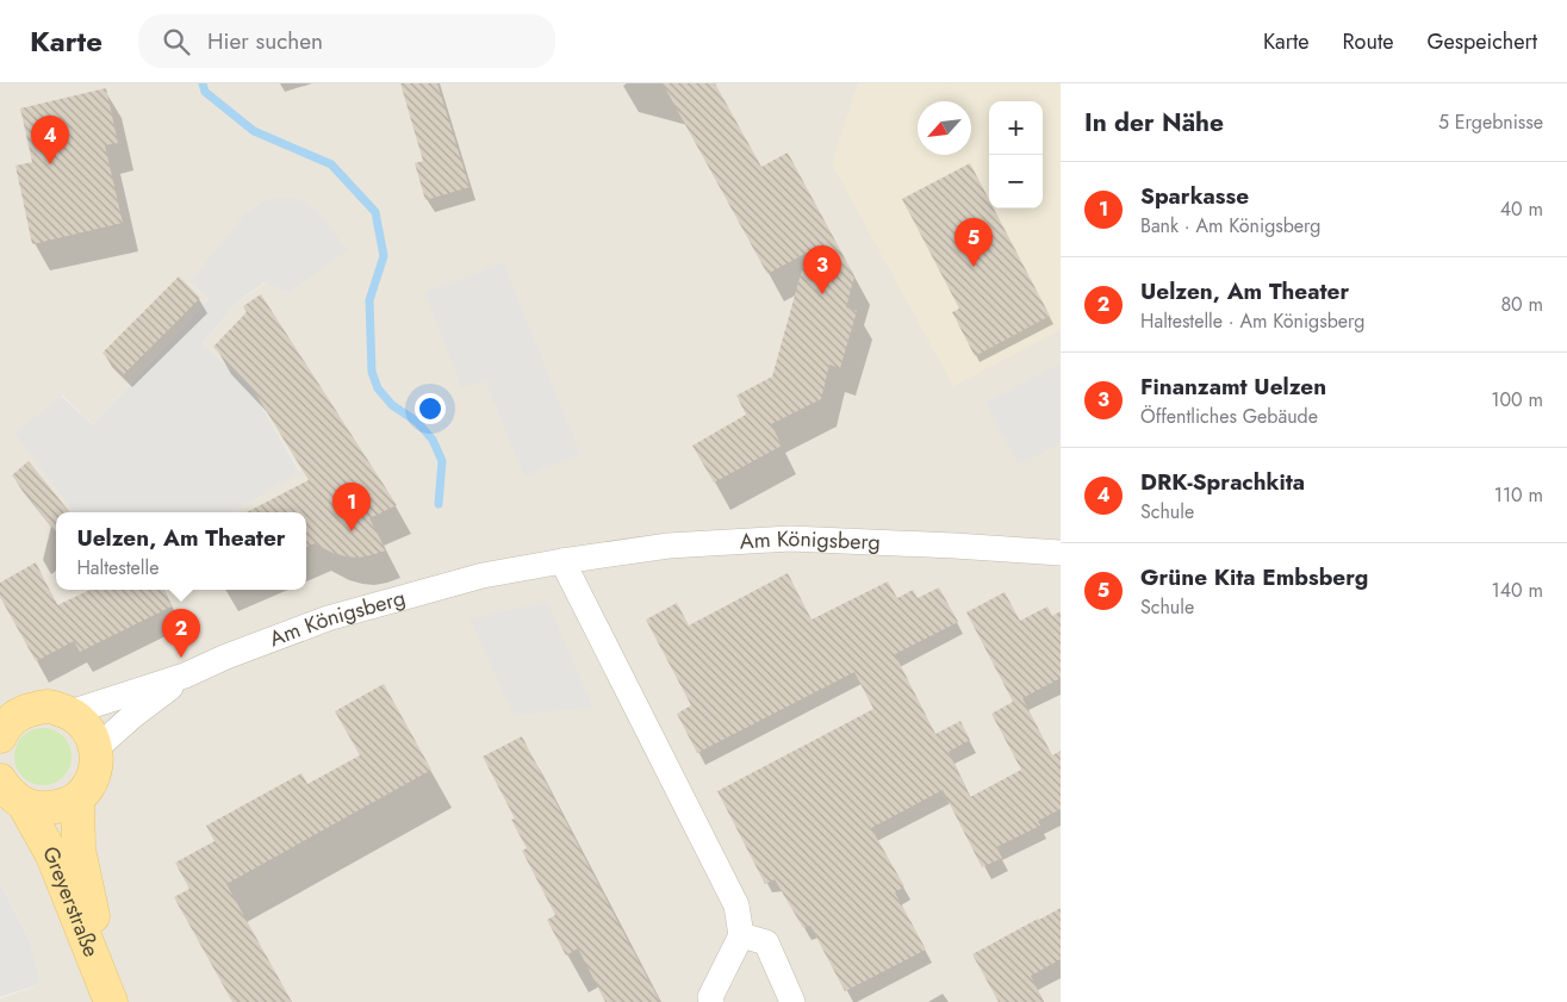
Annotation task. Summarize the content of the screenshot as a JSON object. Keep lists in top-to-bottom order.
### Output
{
  "streets": {
    "main road": ["Greyerstraße"],
    "street": ["Am Königsberg"]
  },
  "north": "bottom left",
  "page": {
    "header": "Karte",
    "search": "Hier suchen",
    "nav": ["Karte", "Route", "Gespeichert"],
    "heading": ["In der Nähe", "5 Ergebnisse"],
    "map_buttons": ["+", "−"],
    "pins": [
      "4",
      "5",
      "3",
      "1",
      "2"
    ],
    "list": [
      {
        "mark": "1",
        "name": "Sparkasse",
        "note": "Bank · Am Königsberg",
        "value": "40 m"
      },
      {
        "mark": "2",
        "name": "Uelzen, Am Theater",
        "note": "Haltestelle · Am Königsberg",
        "value": "80 m"
      },
      {
        "mark": "3",
        "name": "Finanzamt Uelzen",
        "note": "Öffentliches Gebäude",
        "value": "100 m"
      },
      {
        "mark": "4",
        "name": "DRK-Sprachkita",
        "note": "Schule",
        "value": "110 m"
      },
      {
        "mark": "5",
        "name": "Grüne Kita Embsberg",
        "note": "Schule",
        "value": "140 m"
      }
    ],
    "popup": ["Uelzen, Am Theater", "Haltestelle"]
  }
}
